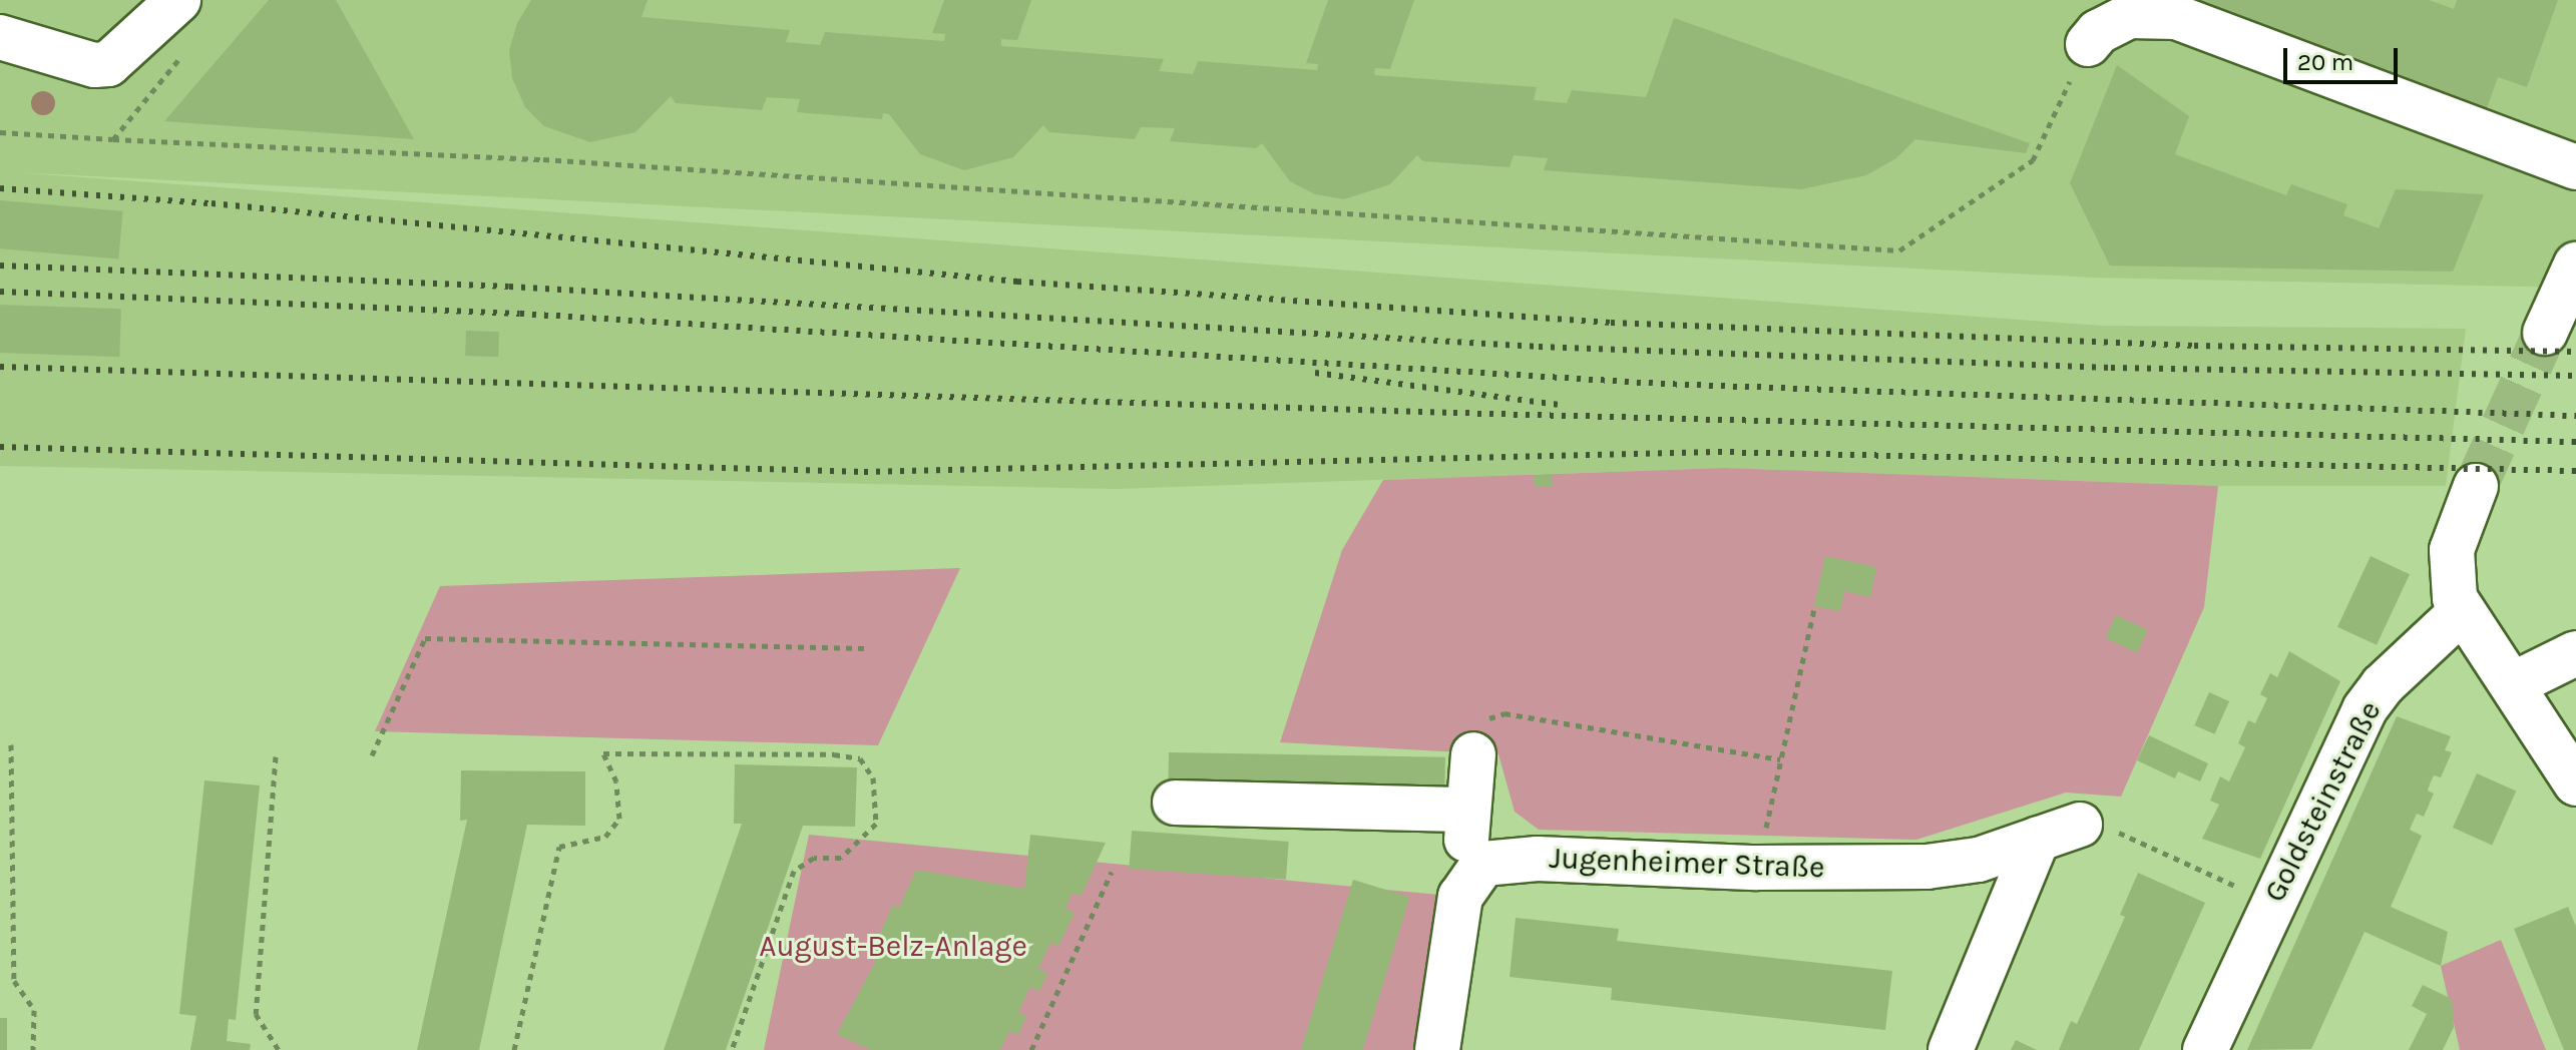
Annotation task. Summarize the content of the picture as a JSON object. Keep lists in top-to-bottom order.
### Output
{
  "streets": {
    "street": ["Goldsteinstraße", "Jugenheimer Straße"]
  },
  "parks": ["August-Belz-Anlage"],
  "scale_bar": "20 m"
}
